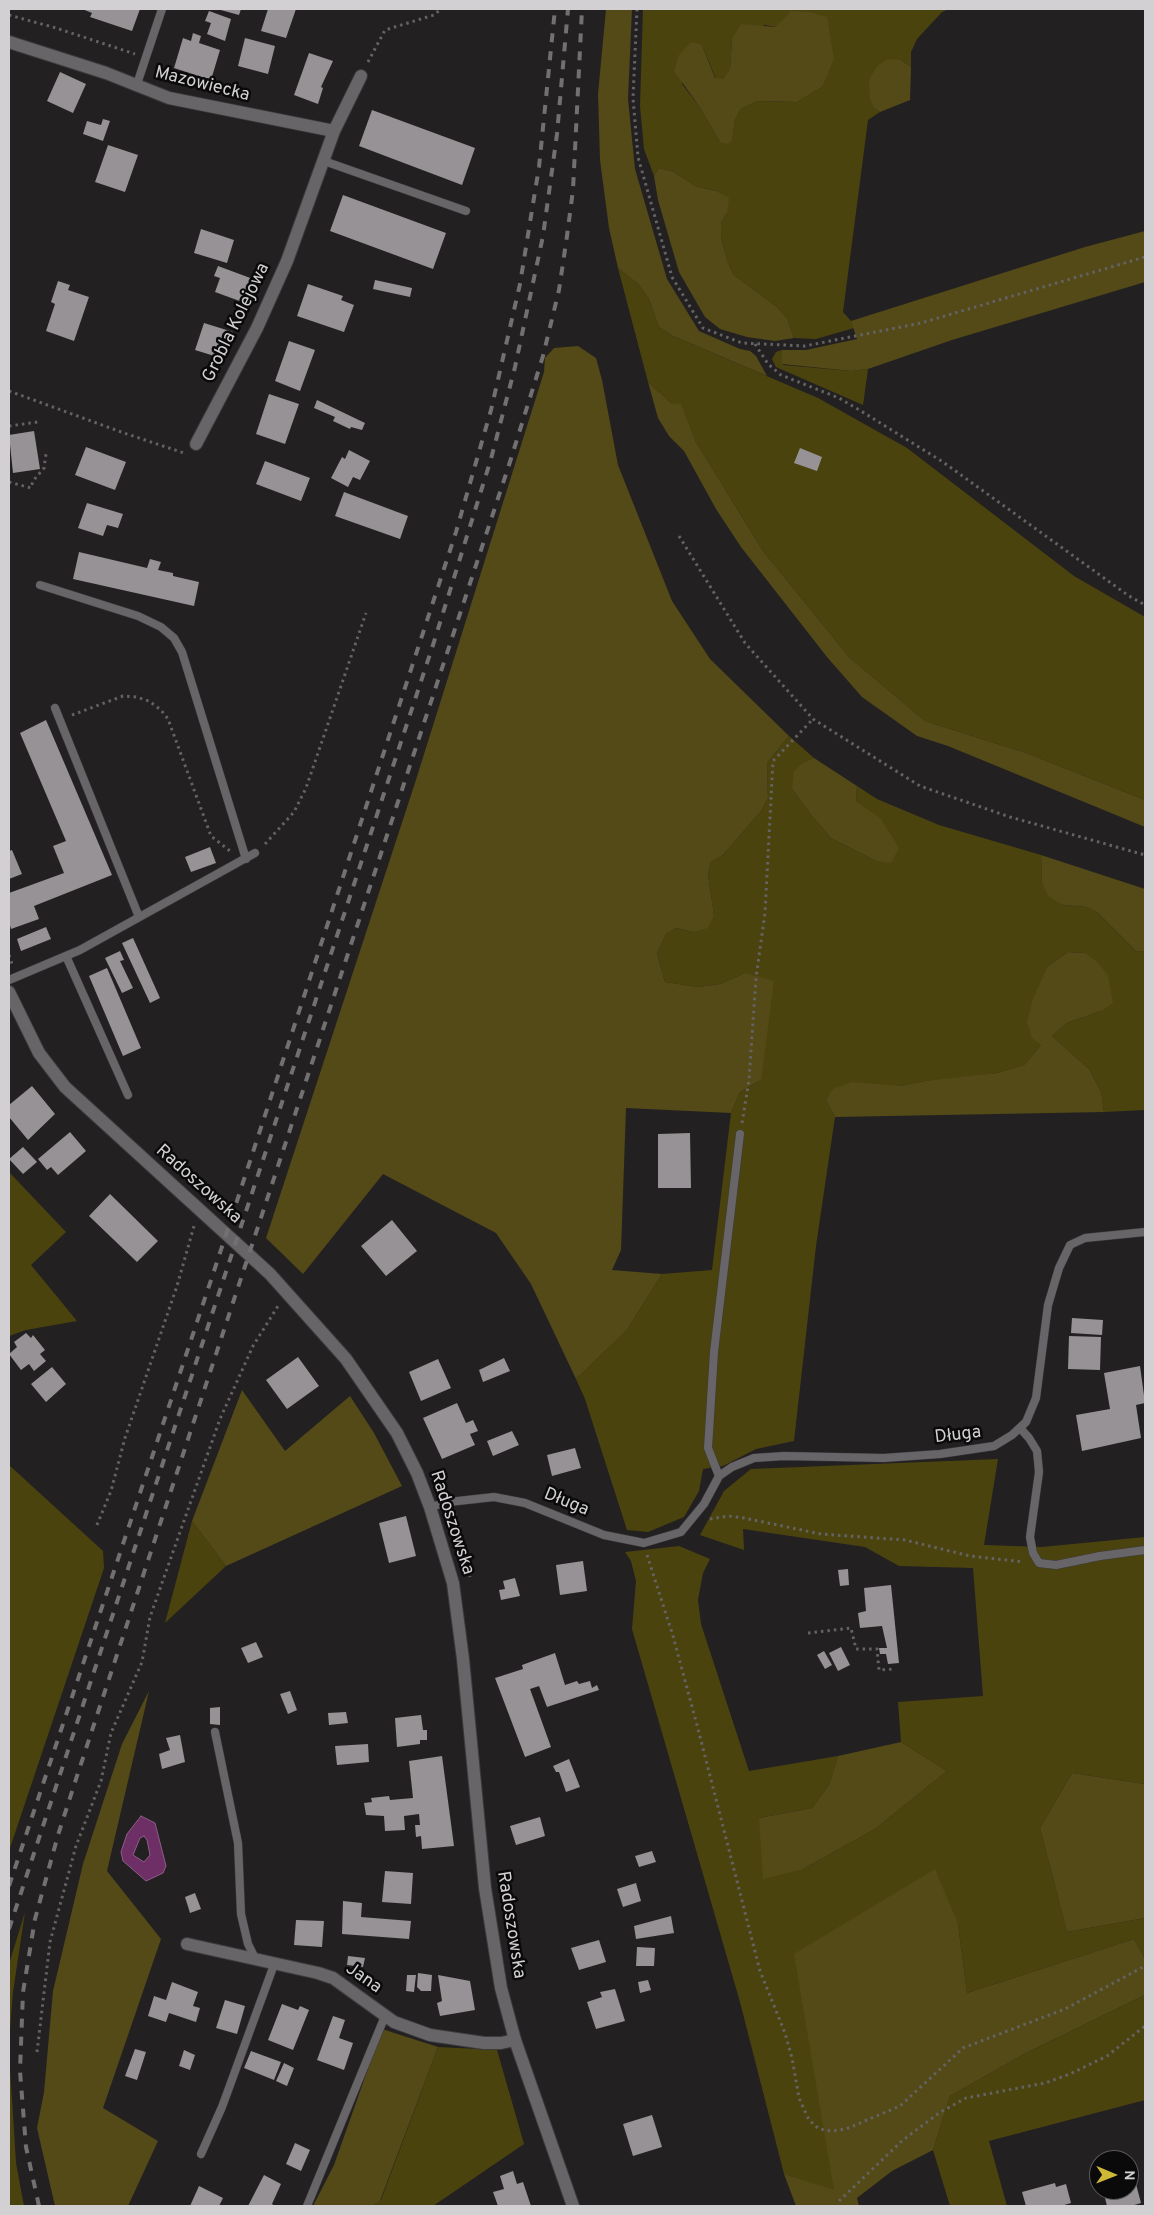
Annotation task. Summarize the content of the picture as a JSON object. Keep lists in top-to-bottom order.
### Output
{
  "streets": {
    "street": [
      "Mazowiecka",
      "Grobla Kolejowa",
      "Radoszowska",
      "Jana"
    ],
    "lane": ["Długa"]
  },
  "crossings": [
    ["Mazowiecka", "Grobla Kolejowa"],
    ["Radoszowska", "Długa"],
    ["Radoszowska", "Jana"]
  ],
  "north": "right"
}
